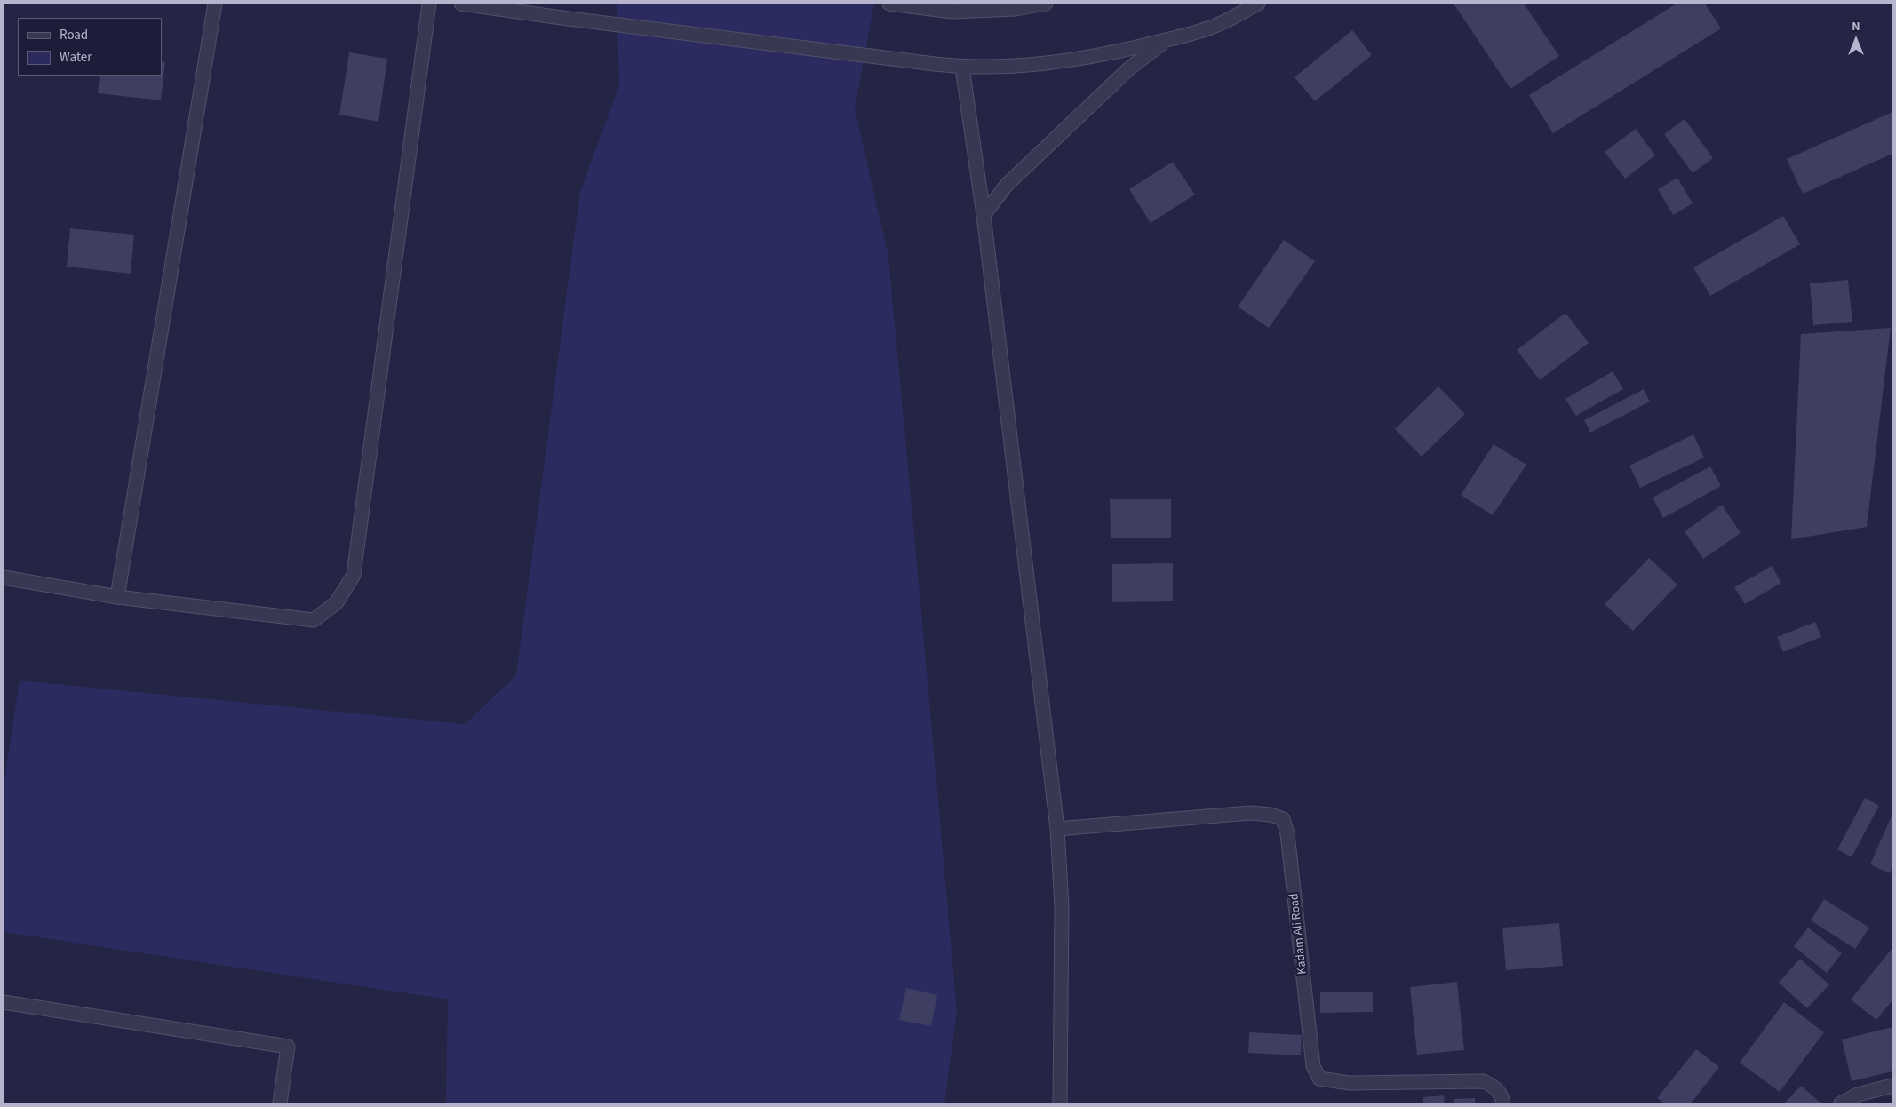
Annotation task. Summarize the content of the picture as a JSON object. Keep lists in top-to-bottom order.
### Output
{
  "streets": {
    "street": ["Kadam Ali Road"]
  },
  "legend": ["Road", "Water"],
  "north": "top"
}
